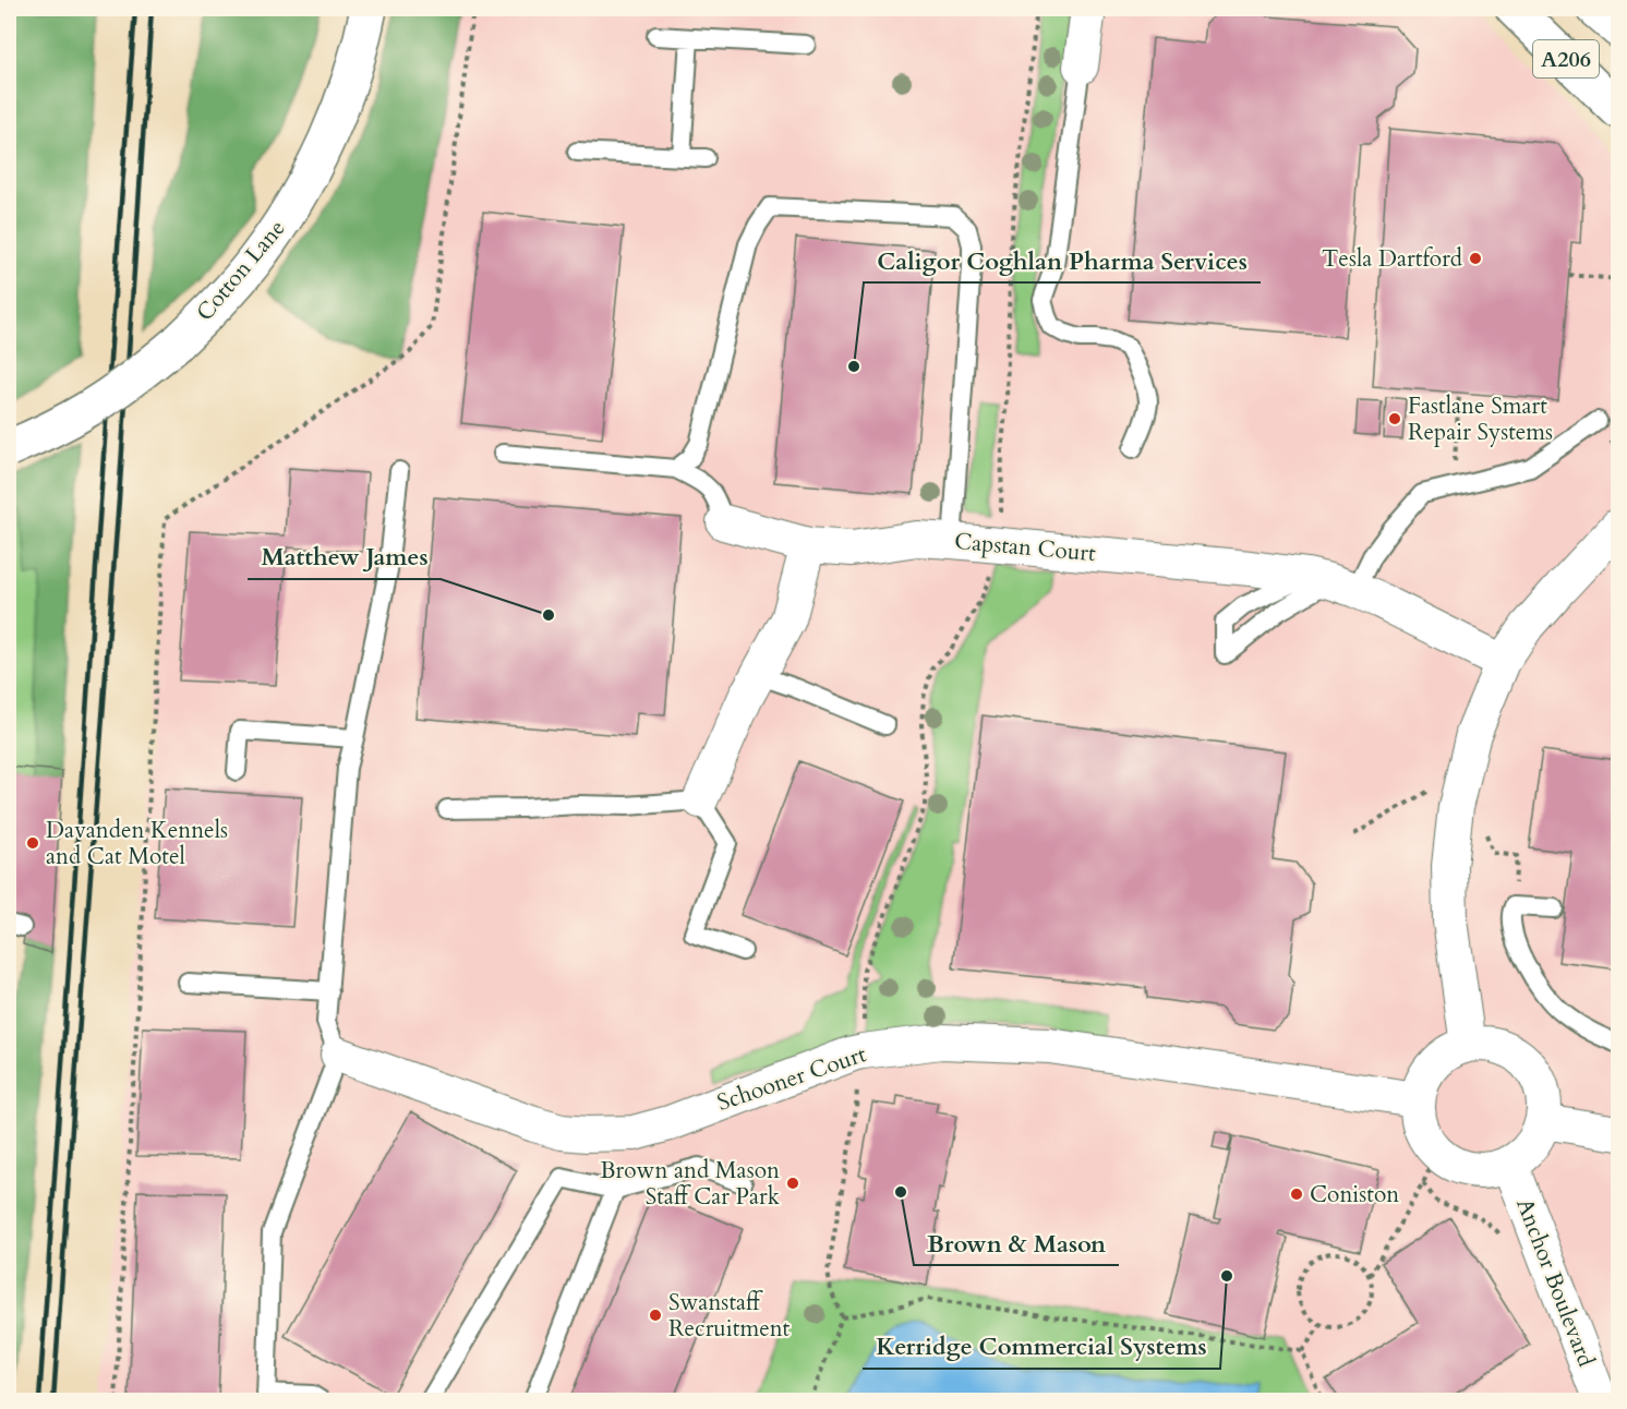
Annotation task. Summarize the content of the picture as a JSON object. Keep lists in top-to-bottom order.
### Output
{
  "streets": {
    "main road": ["A206", "Cotton Lane"],
    "street": ["Capstan Court", "Schooner Court", "Anchor Boulevard"]
  },
  "crossings": [
    ["Schooner Court", "Anchor Boulevard"]
  ],
  "places": [
    "Tesla Dartford",
    "Caligor Coghlan Pharma Services",
    "Fastlane Smart Repair Systems",
    "Matthew James",
    "Davanden Kennels and Cat Motel",
    "Brown and Mason Staff Car Park",
    "Brown & Mason",
    "Coniston",
    "Kerridge Commercial Systems",
    "Swanstaff Recruitment"
  ]
}
